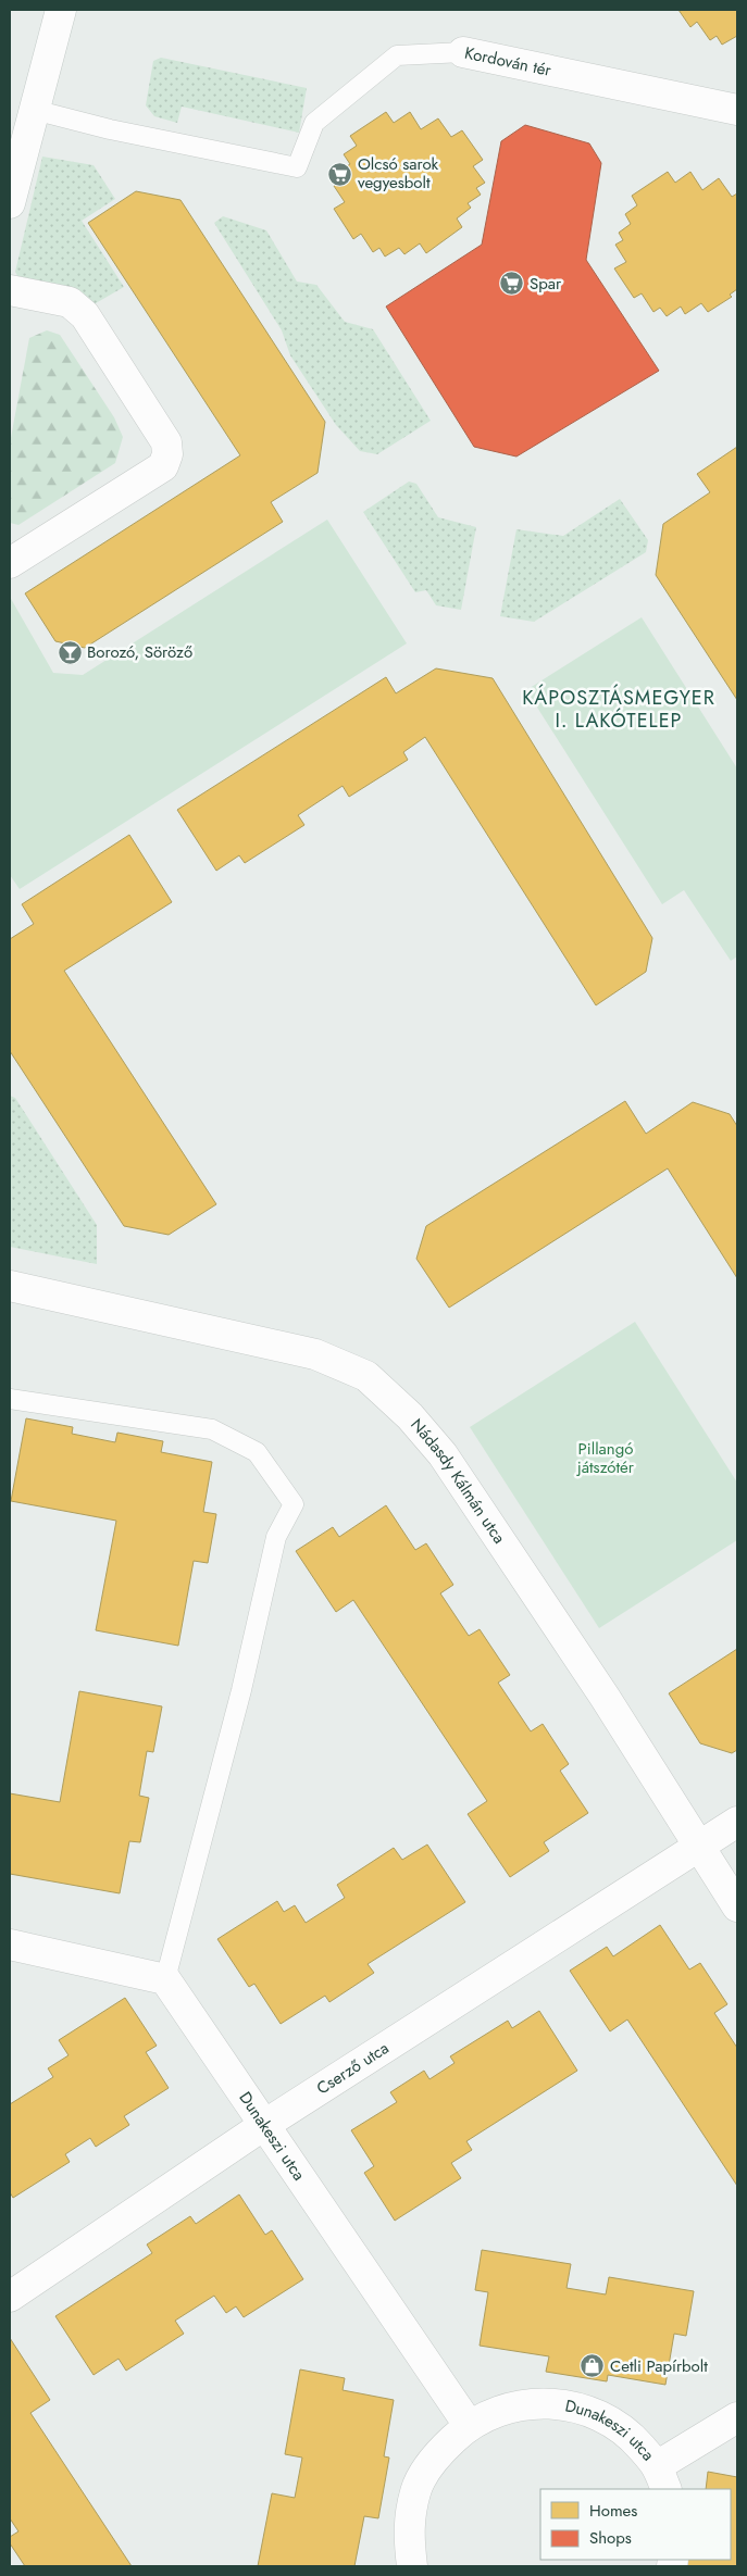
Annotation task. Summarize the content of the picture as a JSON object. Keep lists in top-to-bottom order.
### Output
{
  "streets": {
    "street": [
      "Kordován tér",
      "Nádasdy Kálmán utca",
      "Cserző utca",
      "Dunakeszi utca"
    ]
  },
  "crossings": [
    ["Nádasdy Kálmán utca", "Cserző utca"],
    ["Cserző utca", "Dunakeszi utca"]
  ],
  "districts": ["KÁPOSZTÁSMEGYER I. LAKÓTELEP"],
  "parks": ["Pillangó játszótér"],
  "places": {
    "supermarket": ["Olcsó sarok vegyesbolt", "Spar"],
    "bar": ["Borozó, Söröző"],
    "shop": ["Cetli Papírbolt"]
  },
  "legend": ["Homes", "Shops"]
}
